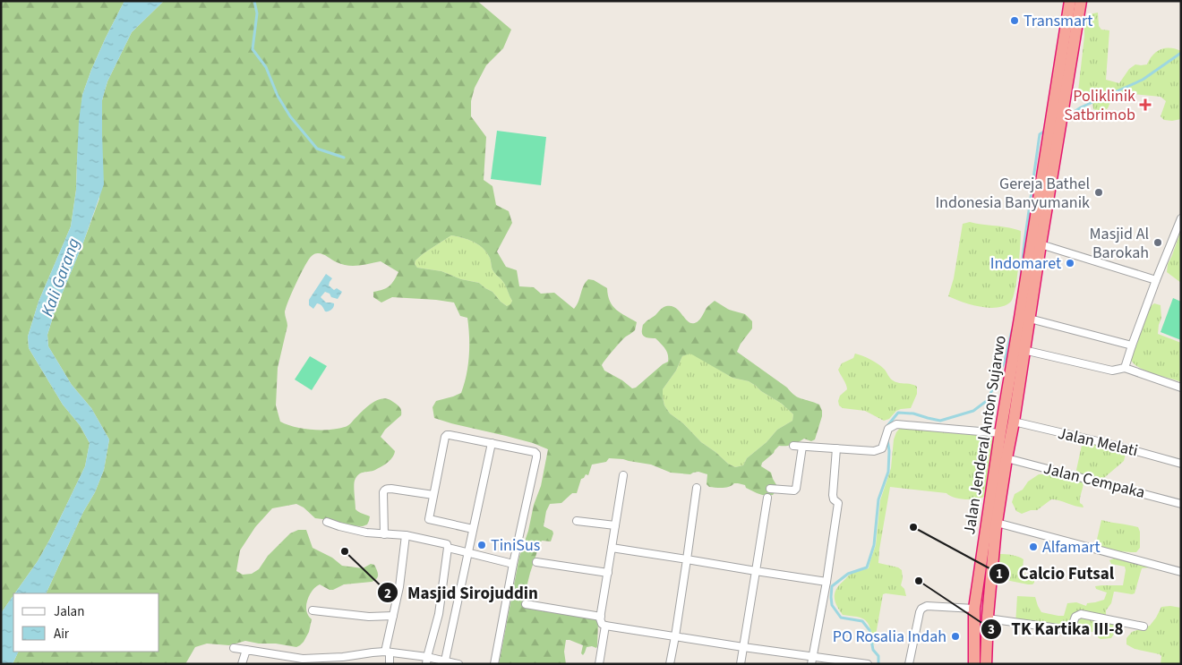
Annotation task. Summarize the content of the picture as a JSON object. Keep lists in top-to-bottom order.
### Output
{
  "streets": {
    "highway": ["Jalan Jenderal Anton Sujarwo"],
    "street": ["Jalan Melati", "Jalan Cempaka"]
  },
  "crossings": [
    ["Jalan Jenderal Anton Sujarwo", "Jalan Melati"],
    ["Jalan Jenderal Anton Sujarwo", "Jalan Cempaka"]
  ],
  "water": ["Kali Garang"],
  "places": {
    "other": [
      "Transmart",
      "Gereja Bathel Indonesia Banyumanik",
      "Masjid Al Barokah",
      "Indomaret",
      "Calcio Futsal",
      "TiniSus",
      "Alfamart",
      "Masjid Sirojuddin",
      "TK Kartika III-8",
      "PO Rosalia Indah"
    ],
    "health": ["Poliklinik Satbrimob"]
  },
  "legend": ["Jalan", "Air"]
}
